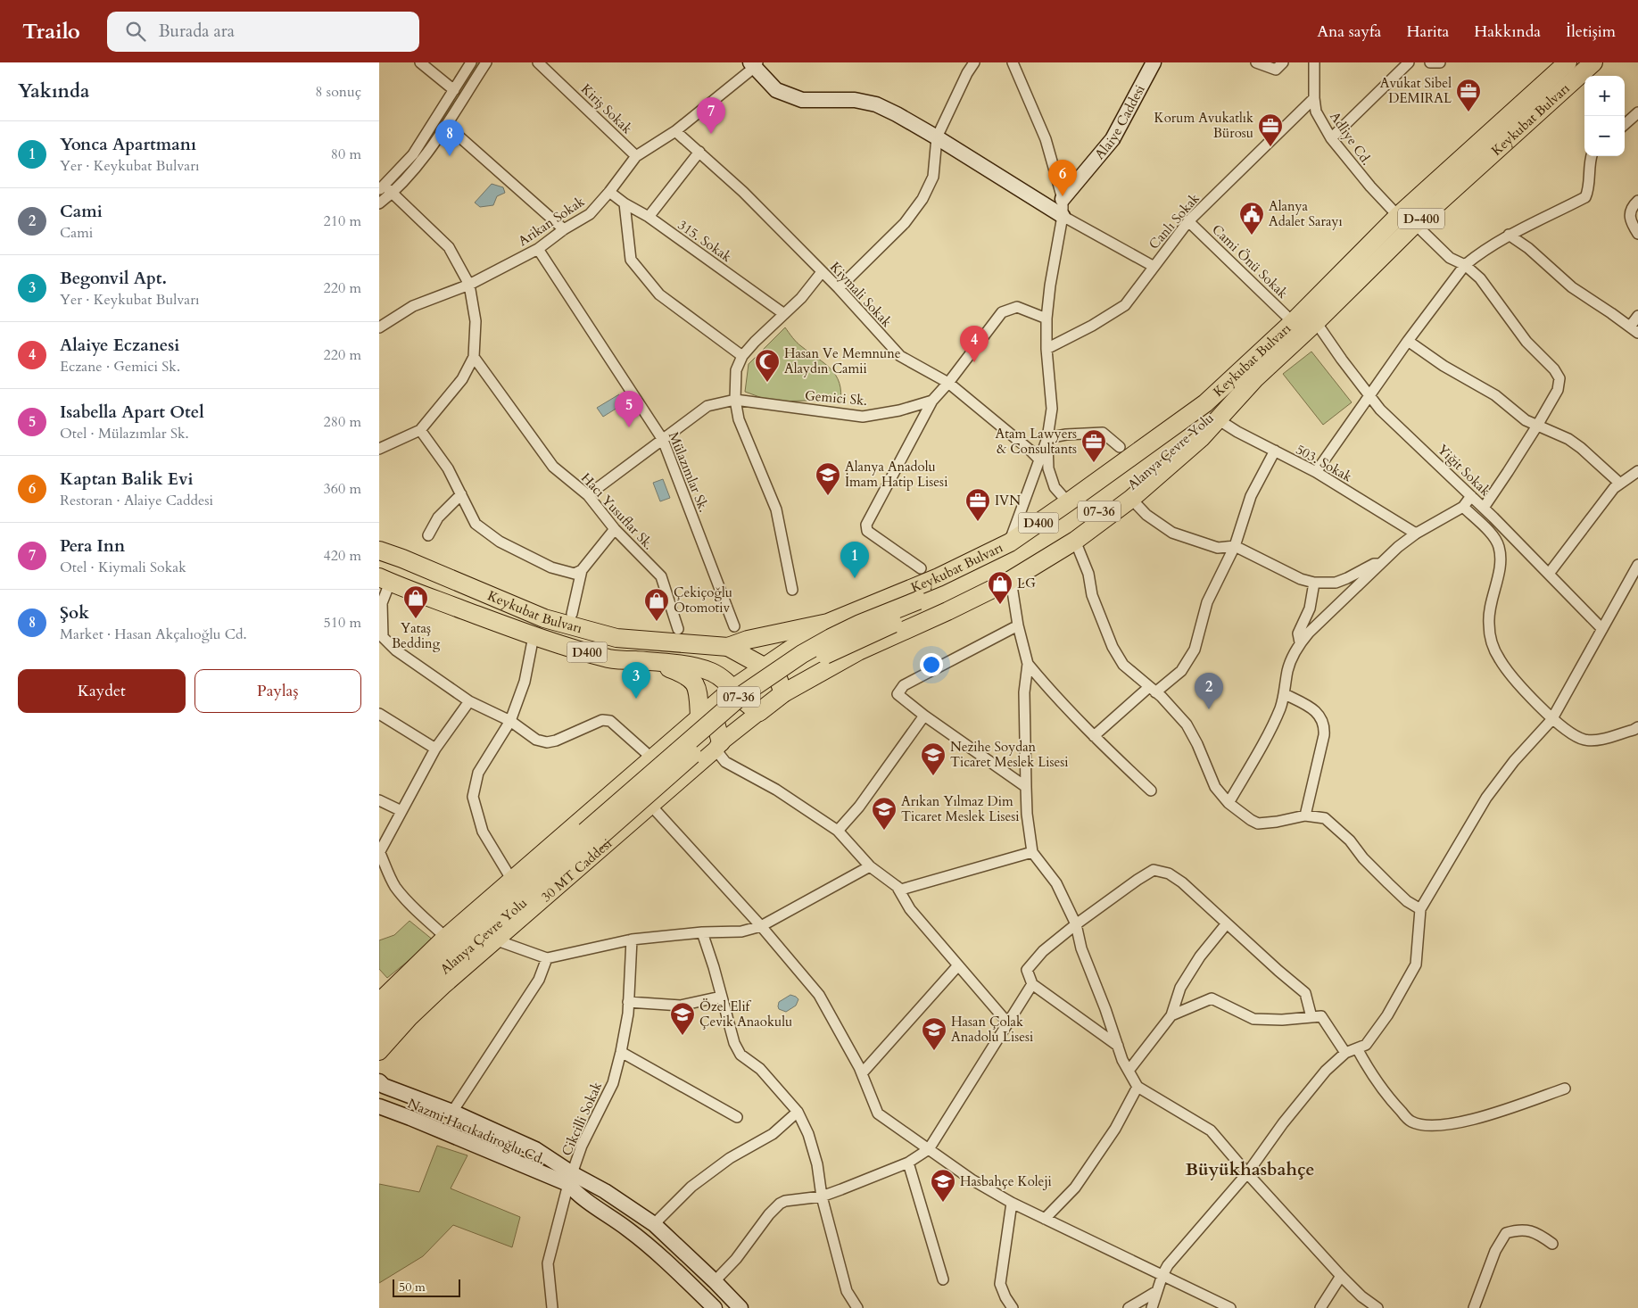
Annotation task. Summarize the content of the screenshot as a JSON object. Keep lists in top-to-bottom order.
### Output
{
  "streets": {
    "highway": [
      "Keykubat Bulvarı",
      "D-400",
      "Alanya Çevre Yolu",
      "07-36",
      "D400"
    ],
    "main road": ["30 MT Caddesi"],
    "street": [
      "Kiriş Sokak",
      "Alaiye Caddesi",
      "Adliye Cd.",
      "Arikan Sokak",
      "Canlı Sokak",
      "315. Sokak",
      "Cami Önü Sokak",
      "Kiymali Sokak",
      "Gemici Sk.",
      "503. Sokak",
      "Yiğit Sokak",
      "Mülazımlar Sk.",
      "Hacı Yusuflar Sk.",
      "Cikcilli Sokak",
      "Nazmi Hacıkadiroğlu Cd."
    ]
  },
  "crossings": [
    ["Kiriş Sokak", "Arikan Sokak"],
    ["Keykubat Bulvarı", "Adliye Cd."],
    ["Keykubat Bulvarı", "Cami Önü Sokak"],
    ["Keykubat Bulvarı", "Alanya Çevre Yolu"],
    ["Keykubat Bulvarı", "Yiğit Sokak"],
    ["Keykubat Bulvarı", "D400"],
    ["Keykubat Bulvarı", "30 MT Caddesi"],
    ["Adliye Cd.", "Canlı Sokak"],
    ["Arikan Sokak", "315. Sokak"],
    ["Arikan Sokak", "Kiymali Sokak"],
    ["Arikan Sokak", "Mülazımlar Sk."],
    ["Canlı Sokak", "Cami Önü Sokak"],
    ["Alanya Çevre Yolu", "D400"],
    ["503. Sokak", "D400"],
    ["D400", "30 MT Caddesi"],
    ["Cikcilli Sokak", "Nazmi Hacıkadiroğlu Cd."]
  ],
  "districts": ["Büyükhasbahçe"],
  "places": {
    "office": [
      "Avukat Sibel DEMIRAL",
      "Korum Avukatlık Bürosu",
      "Atam Lawyers & Consultants",
      "IVN"
    ],
    "public building": ["Alanya Adalet Sarayı"],
    "mosque": ["Hasan Ve Memnune Alaydın Camii"],
    "school or university": [
      "Alanya Anadolu İmam Hatip Lisesi",
      "Nezihe Soydan Ticaret Meslek Lisesi",
      "Arıkan Yılmaz Dim Ticaret Meslek Lisesi",
      "Özel Elif Çevik Anaokulu",
      "Hasan Çolak Anadolu Lisesi",
      "Hasbahçe Koleji"
    ],
    "shop": ["LG", "Yataş Bedding", "Çekiçoğlu Otomotiv"]
  },
  "scale_bar": "50 m",
  "page": {
    "header": "Trailo",
    "search": "Burada ara",
    "nav": [
      "Ana sayfa",
      "Harita",
      "Hakkında",
      "İletişim"
    ],
    "heading": ["Yakında", "8 sonuç"],
    "map_buttons": ["+", "−"],
    "pins": [
      "7",
      "8",
      "6",
      "4",
      "5",
      "1",
      "3",
      "2"
    ],
    "list": [
      {
        "mark": "1",
        "name": "Yonca Apartmanı",
        "note": "Yer · Keykubat Bulvarı",
        "value": "80 m"
      },
      {
        "mark": "2",
        "name": "Cami",
        "note": "Cami",
        "value": "210 m"
      },
      {
        "mark": "3",
        "name": "Begonvil Apt.",
        "note": "Yer · Keykubat Bulvarı",
        "value": "220 m"
      },
      {
        "mark": "4",
        "name": "Alaiye Eczanesi",
        "note": "Eczane · Gemici Sk.",
        "value": "220 m"
      },
      {
        "mark": "5",
        "name": "Isabella Apart Otel",
        "note": "Otel · Mülazımlar Sk.",
        "value": "280 m"
      },
      {
        "mark": "6",
        "name": "Kaptan Balik Evi",
        "note": "Restoran · Alaiye Caddesi",
        "value": "360 m"
      },
      {
        "mark": "7",
        "name": "Pera Inn",
        "note": "Otel · Kiymali Sokak",
        "value": "420 m"
      },
      {
        "mark": "8",
        "name": "Şok",
        "note": "Market · Hasan Akçalıoğlu Cd.",
        "value": "510 m"
      }
    ],
    "buttons": ["Kaydet", "Paylaş"],
    "scale": "50 m"
  }
}
